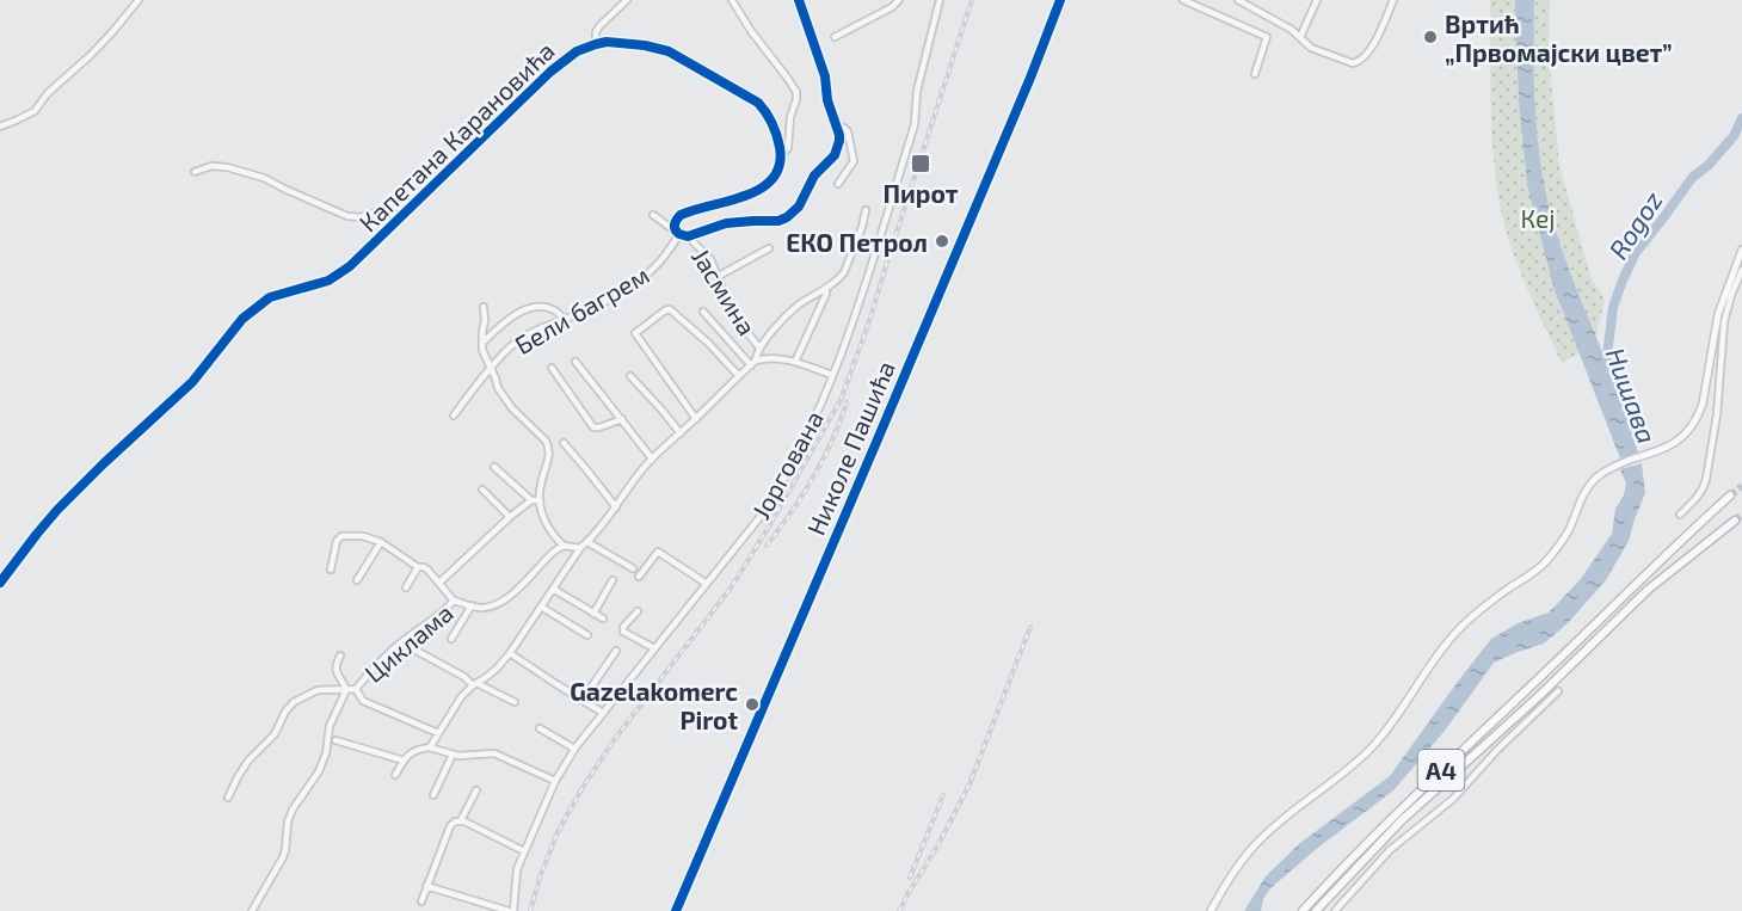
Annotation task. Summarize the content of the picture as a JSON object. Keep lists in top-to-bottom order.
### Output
{
  "streets": {
    "highway": ["A4"],
    "main road": ["Николе Пашића"],
    "street": [
      "Капетана Карановића",
      "Јасмина",
      "Бели багрем",
      "Јоргована",
      "Циклама"
    ]
  },
  "water": ["Rogoz", "Нишава"],
  "parks": ["Кеј"],
  "places": {
    "other": ["Вртић „Првомајски цвет”", "ЕКО Петрол", "Gazelakomerc Pirot"],
    "transit": ["Пирот"]
  }
}
